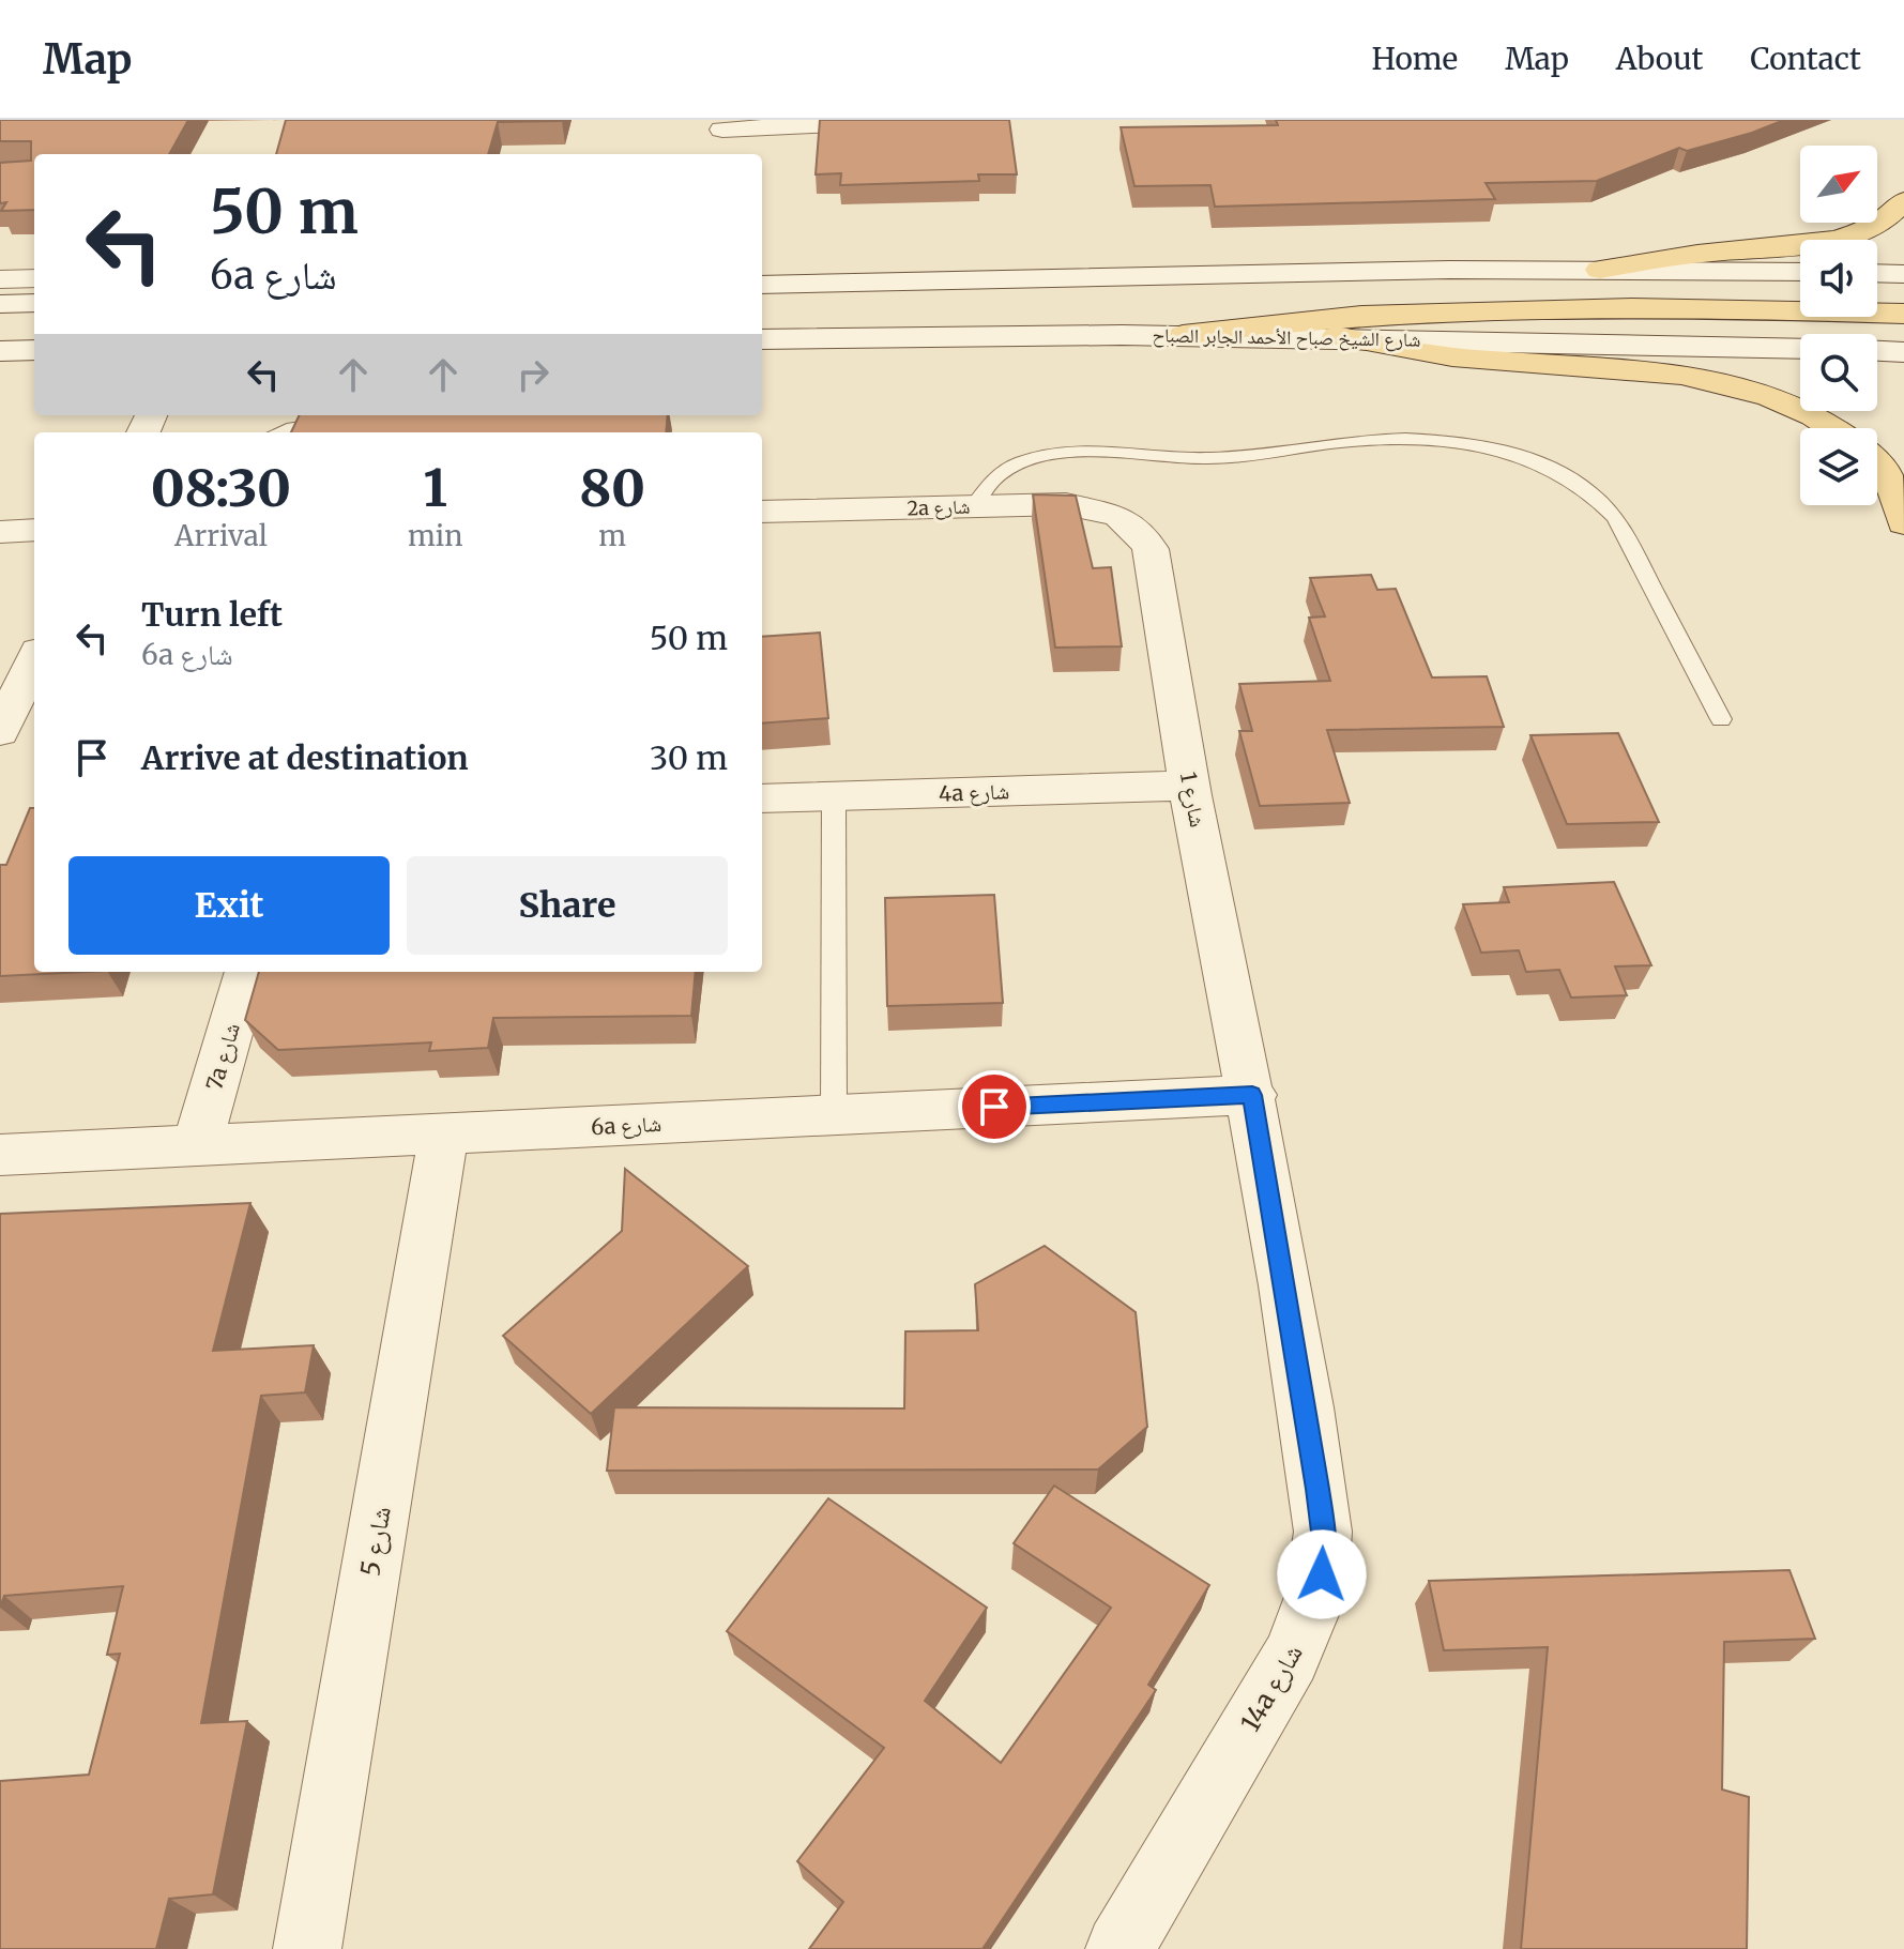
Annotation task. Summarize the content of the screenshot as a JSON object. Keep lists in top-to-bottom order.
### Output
{
  "streets": {
    "street": [
      "شارع الشيخ صباح الأحمد الجابر الصباح",
      "2a شارع",
      "4a شارع",
      "شارع 1",
      "7a شارع",
      "6a شارع",
      "شارع 5",
      "14a شارع"
    ]
  },
  "crossings": [
    ["2a شارع", "شارع 1"],
    ["4a شارع", "شارع 1"],
    ["شارع 1", "6a شارع"],
    ["شارع 1", "14a شارع"],
    ["7a شارع", "6a شارع"],
    ["6a شارع", "شارع 5"],
    ["6a شارع", "14a شارع"]
  ],
  "north": "top right",
  "page": {
    "header": "Map",
    "nav": [
      "Home",
      "Map",
      "About",
      "Contact"
    ],
    "turn": ["50 m", "6a شارع"],
    "eta": [
      "08:30",
      "Arrival",
      "1",
      "min",
      "80",
      "m"
    ],
    "list": [
      {
        "name": "Turn left",
        "note": "6a شارع",
        "value": "50 m"
      },
      {
        "name": "Arrive at destination",
        "value": "30 m"
      }
    ],
    "buttons": ["Exit", "Share"]
  }
}
